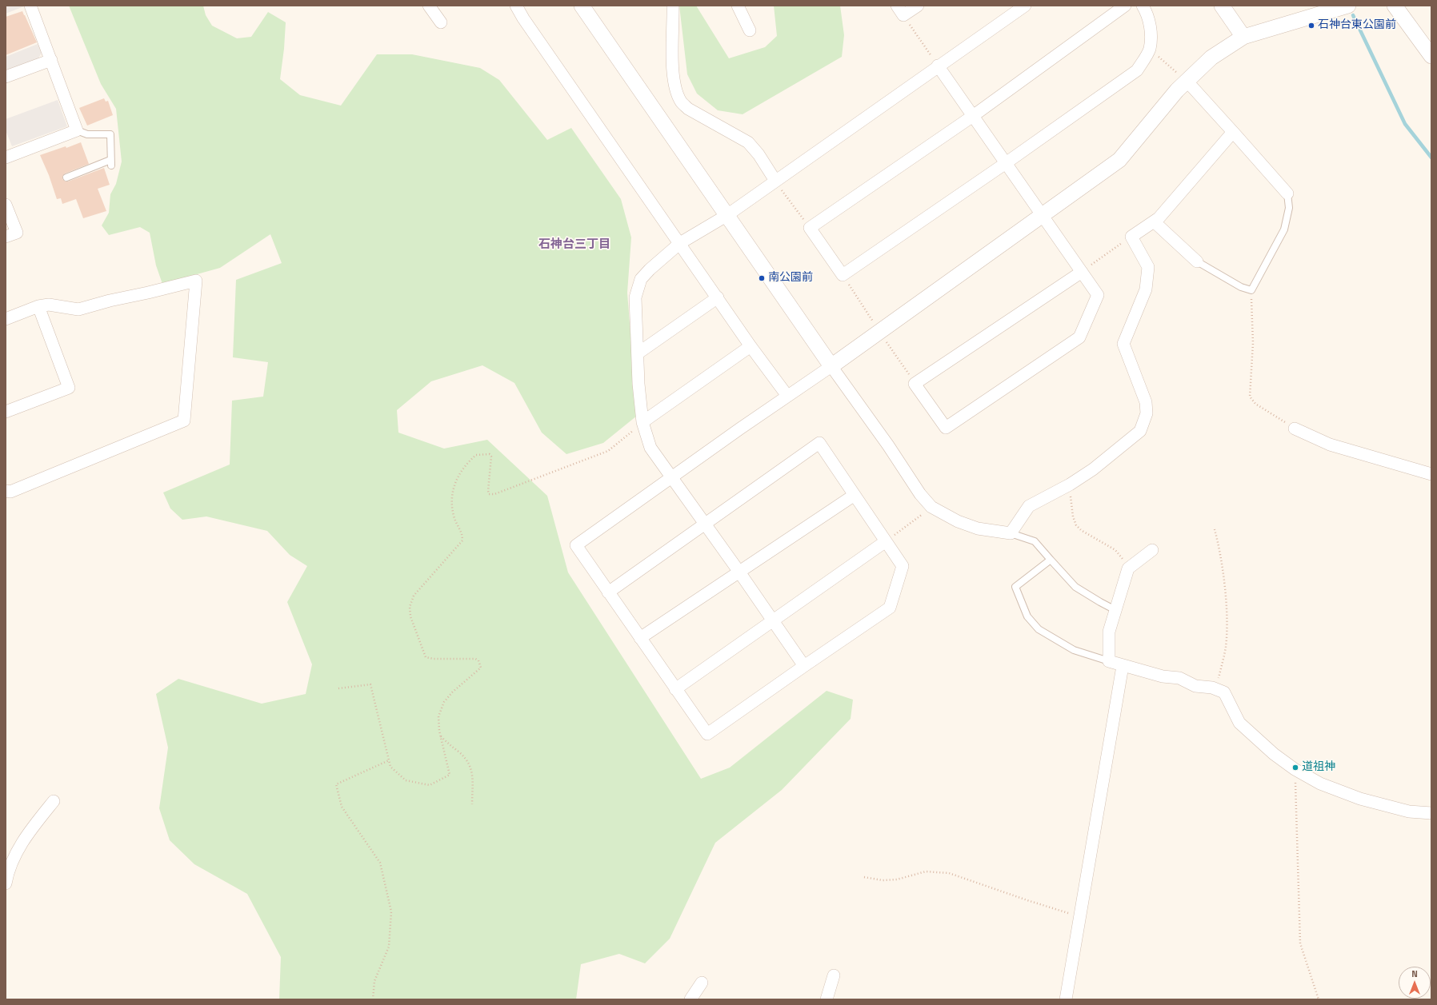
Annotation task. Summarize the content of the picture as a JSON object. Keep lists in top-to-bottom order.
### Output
{
  "districts": ["石神台三丁目"],
  "places": ["石神台東公園前", "南公園前", "道祖神"],
  "north": "top"
}
